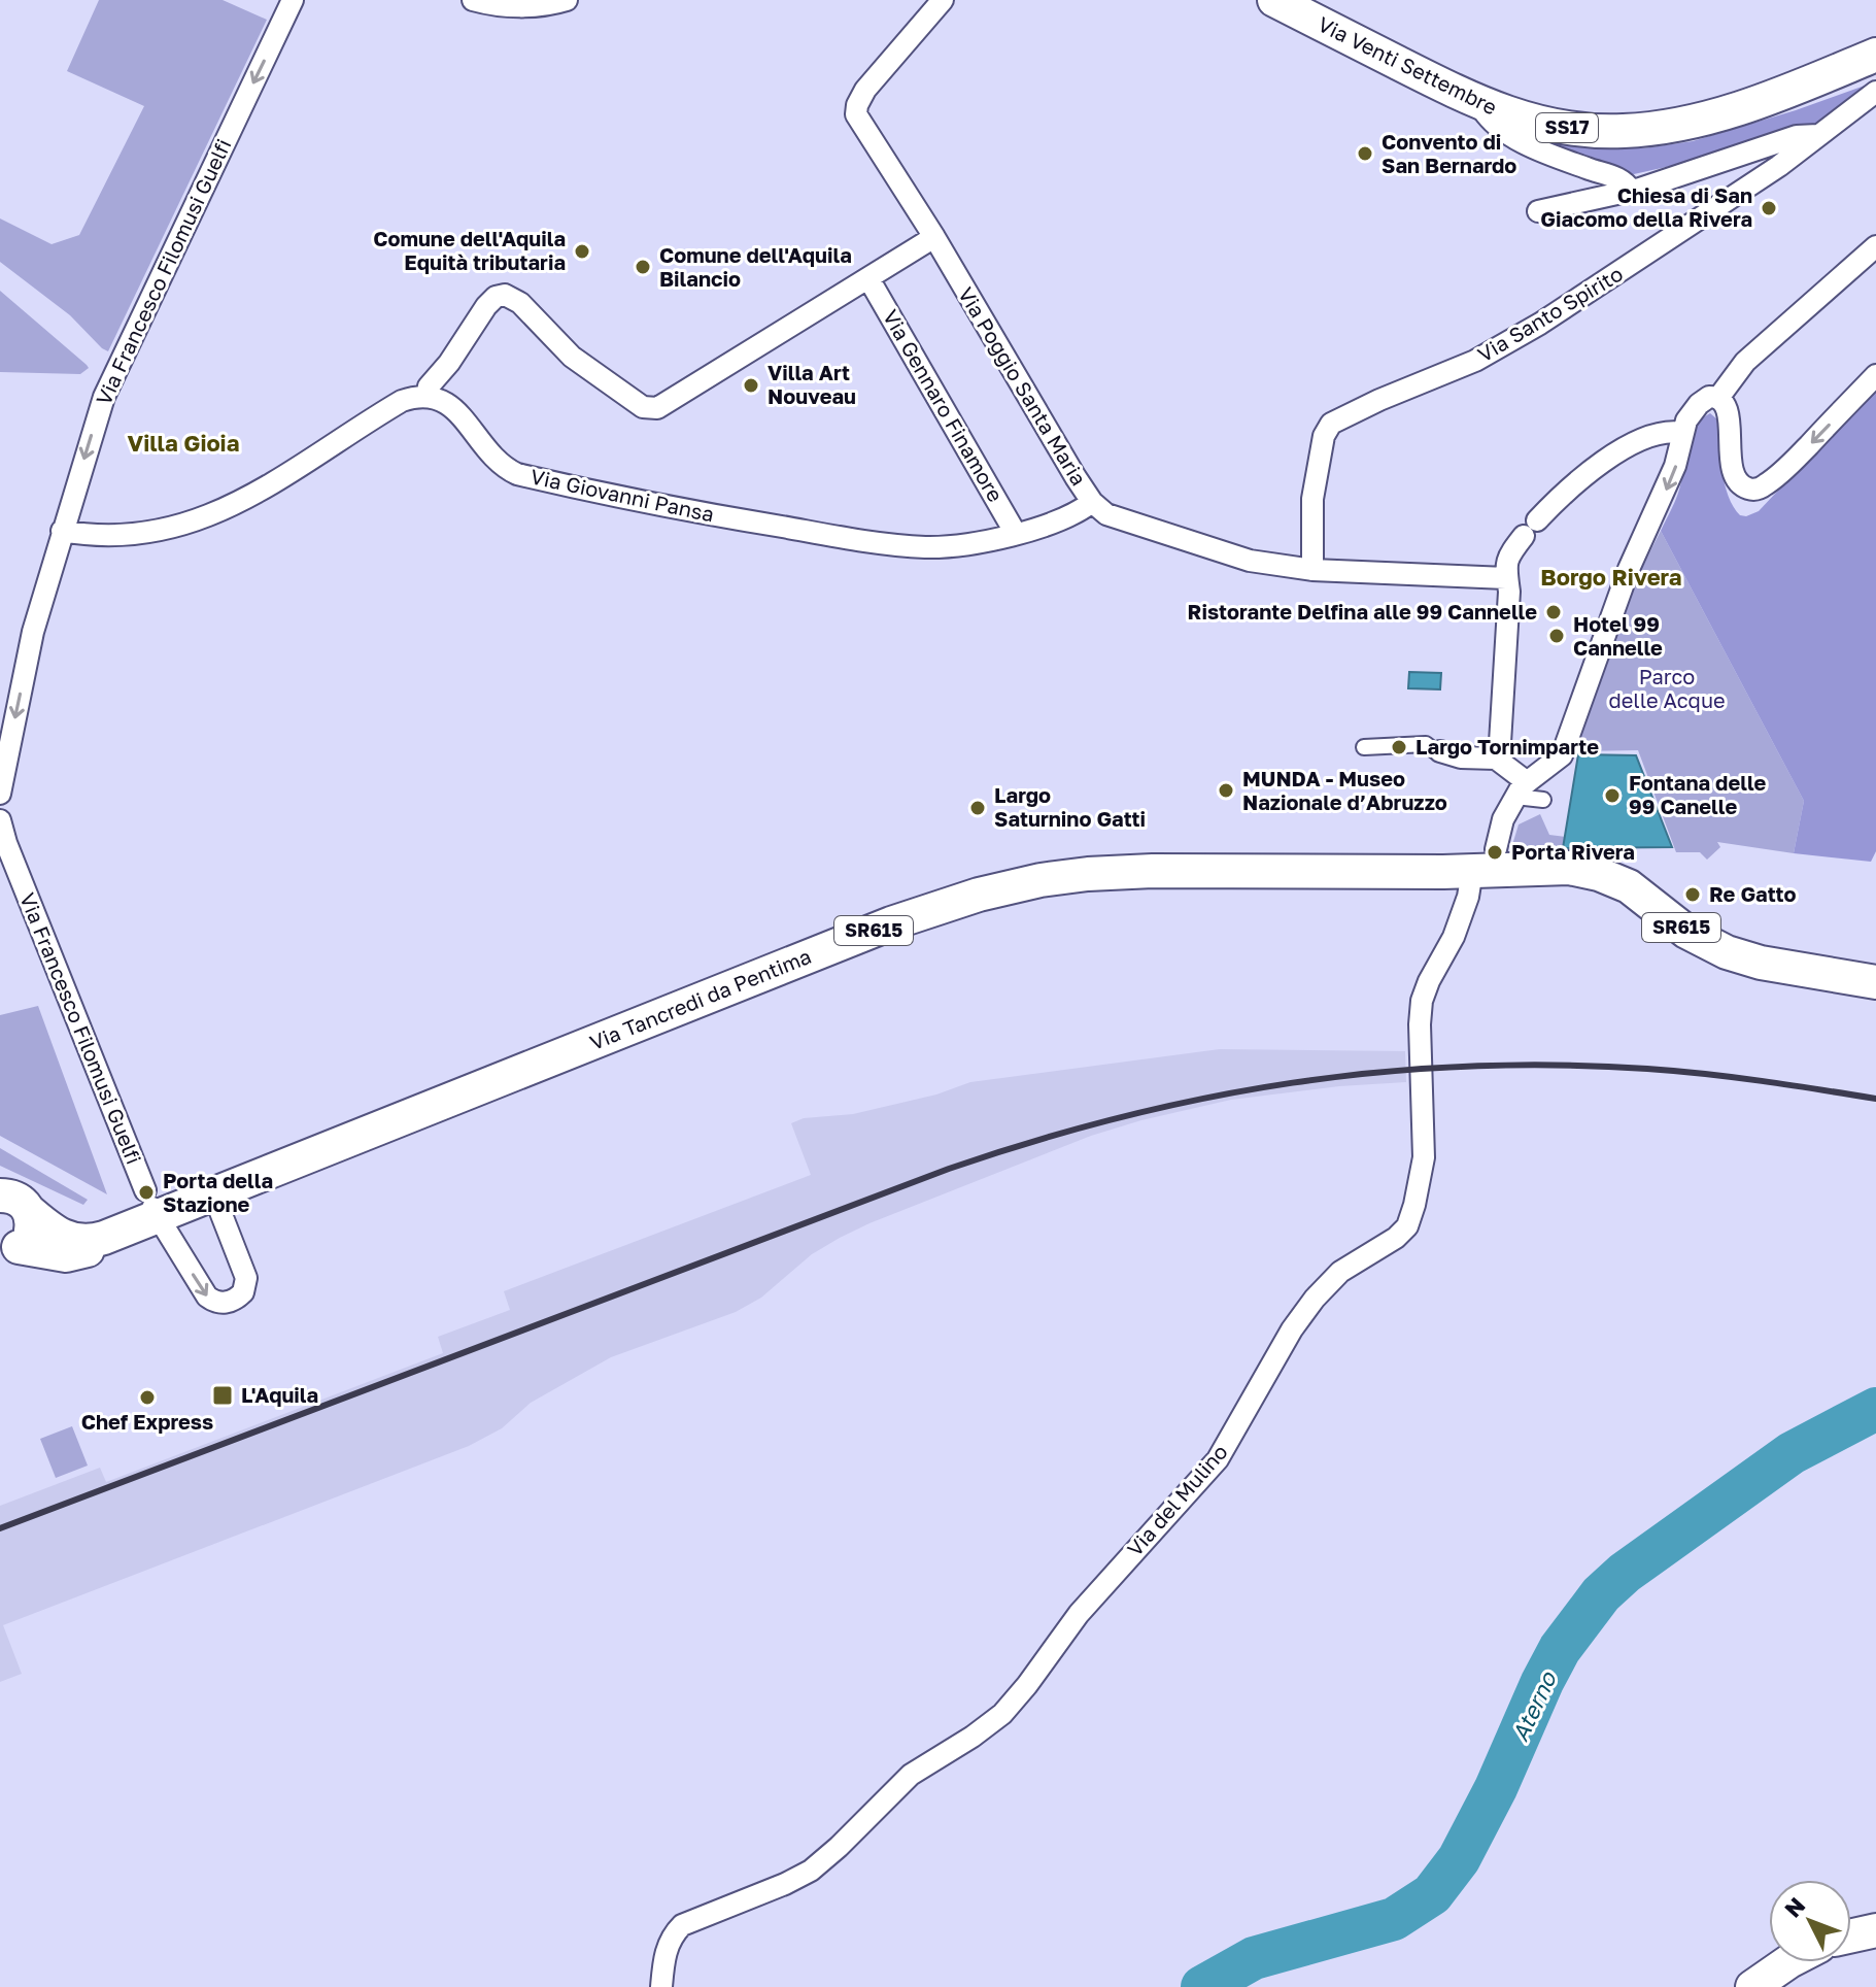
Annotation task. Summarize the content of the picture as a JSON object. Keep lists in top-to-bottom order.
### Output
{
  "streets": {
    "main road": [
      "Via Venti Settembre",
      "SS17",
      "SR615",
      "Via Tancredi da Pentima"
    ],
    "street": [
      "Via Francesco Filomusi Guelfi",
      "Via Santo Spirito",
      "Via Poggio Santa Maria",
      "Via Gennaro Finamore",
      "Via Giovanni Pansa",
      "Via del Mulino"
    ]
  },
  "crossings": [
    ["Via Francesco Filomusi Guelfi", "SR615"],
    ["Via Francesco Filomusi Guelfi", "Via Tancredi da Pentima"],
    ["Via Santo Spirito", "Via Poggio Santa Maria"],
    ["Via Poggio Santa Maria", "Via Giovanni Pansa"],
    ["Via Gennaro Finamore", "Via Giovanni Pansa"],
    ["SR615", "Via Tancredi da Pentima"],
    ["SR615", "Via del Mulino"],
    ["Via Tancredi da Pentima", "Via del Mulino"]
  ],
  "districts": ["Villa Gioia", "Borgo Rivera"],
  "water": ["Aterno"],
  "parks": ["Parco delle Acque"],
  "places": {
    "other": [
      "Convento di San Bernardo",
      "Chiesa di San Giacomo della Rivera",
      "Comune dell'Aquila Equità tributaria",
      "Comune dell'Aquila Bilancio",
      "Villa Art Nouveau",
      "Ristorante Delfina alle 99 Cannelle",
      "Hotel 99 Cannelle",
      "Largo Tornimparte",
      "MUNDA - Museo Nazionale d’Abruzzo",
      "Fontana delle 99 Canelle",
      "Largo Saturnino Gatti",
      "Porta Rivera",
      "Re Gatto",
      "Porta della Stazione",
      "Chef Express"
    ],
    "transit": ["L'Aquila"]
  },
  "north": "top left"
}
